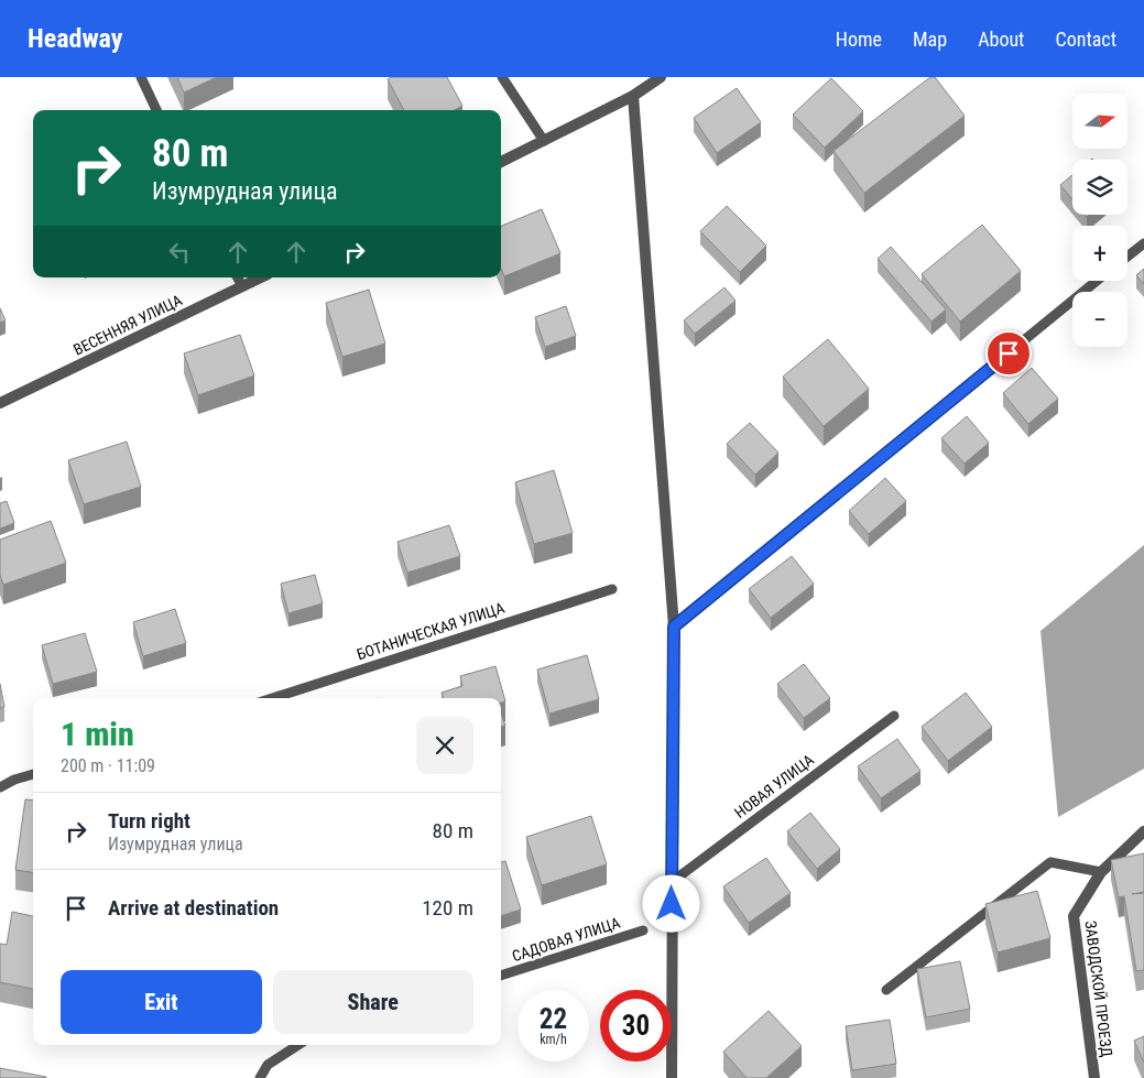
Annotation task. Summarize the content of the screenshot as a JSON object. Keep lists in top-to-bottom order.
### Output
{
  "streets": {
    "street": ["ВЕСЕННЯЯ УЛИЦА", "ЗАВОДСКОЙ ПРОЕЗД"],
    "lane": ["БОТАНИЧЕСКАЯ УЛИЦА", "НОВАЯ УЛИЦА", "САДОВАЯ УЛИЦА"]
  },
  "north": "right",
  "page": {
    "header": "Headway",
    "nav": [
      "Home",
      "Map",
      "About",
      "Contact"
    ],
    "map_buttons": ["+", "−"],
    "turn": ["80 m", "Изумрудная улица"],
    "heading": ["1 min", "200 m · 11:09"],
    "list": [
      {
        "name": "Turn right",
        "note": "Изумрудная улица",
        "value": "80 m"
      },
      {
        "name": "Arrive at destination",
        "value": "120 m"
      }
    ],
    "buttons": ["Exit", "Share"],
    "speed": "22 km/h",
    "limit": "30"
  }
}
